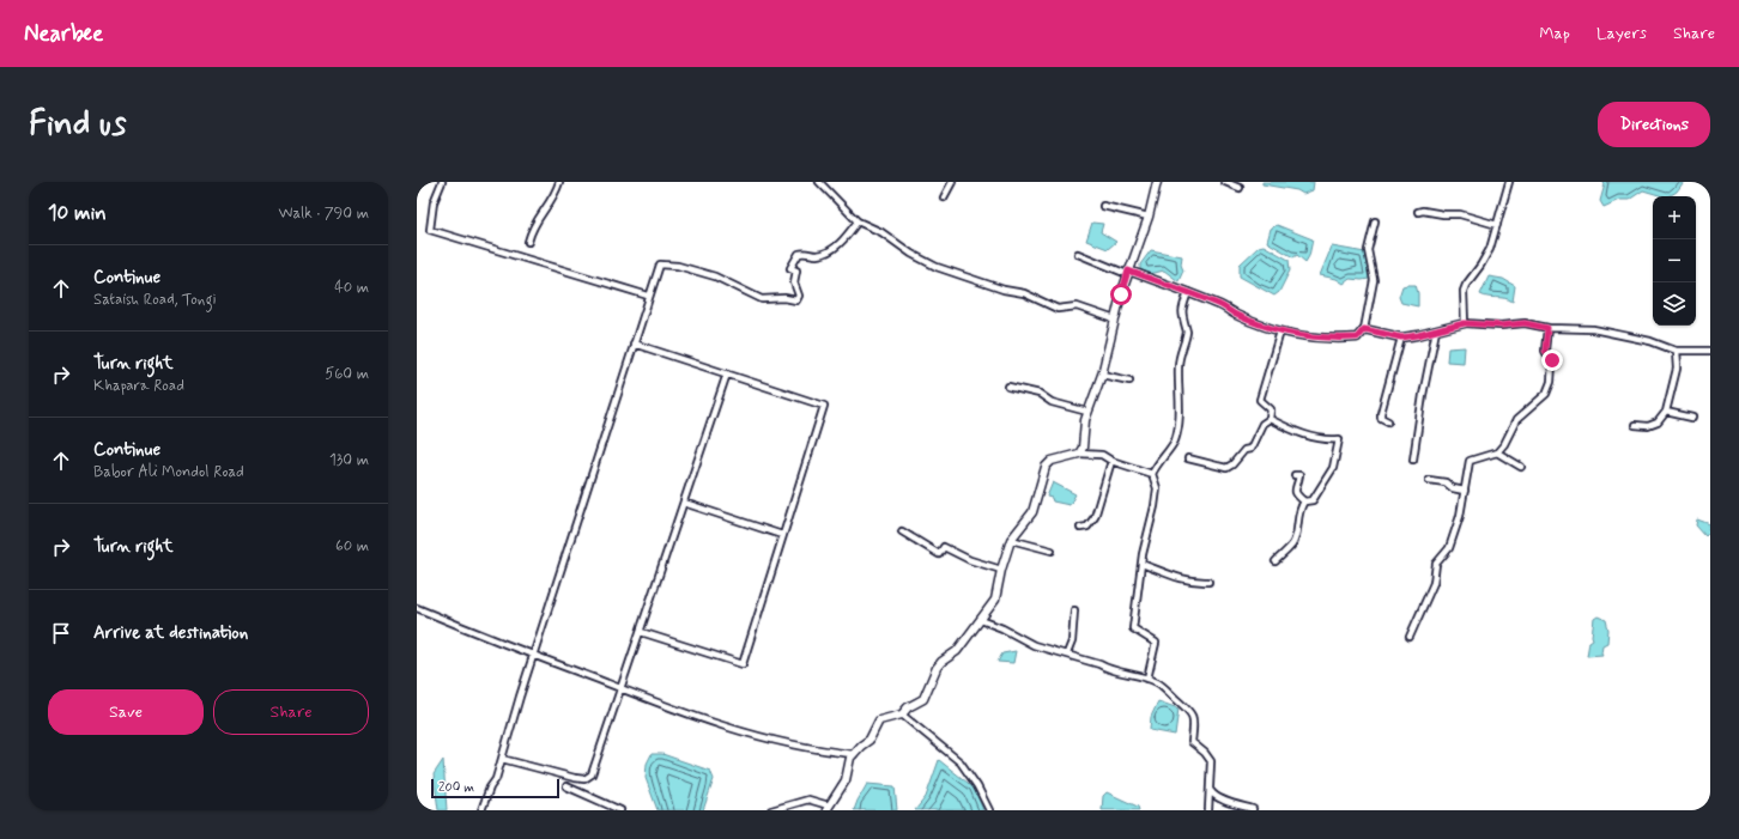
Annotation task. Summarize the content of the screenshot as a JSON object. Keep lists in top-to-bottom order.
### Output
{
  "scale_bar": "200 m",
  "page": {
    "header": "Nearbee",
    "nav": ["Map", "Layers", "Share"],
    "buttons": [
      "Directions",
      ["Save", "Share"]
    ],
    "title": "Find us",
    "heading": ["10 min", "Walk · 790 m"],
    "map_buttons": ["+", "−"],
    "list": [
      ["Continue", "Sataish Road, Tongi", "40 m"],
      ["Turn right", "Khapara Road", "560 m"],
      ["Continue", "Babor Ali Mondol Road", "130 m"],
      ["Turn right", "60 m"],
      "Arrive at destination"
    ],
    "scale": "200 m"
  }
}
